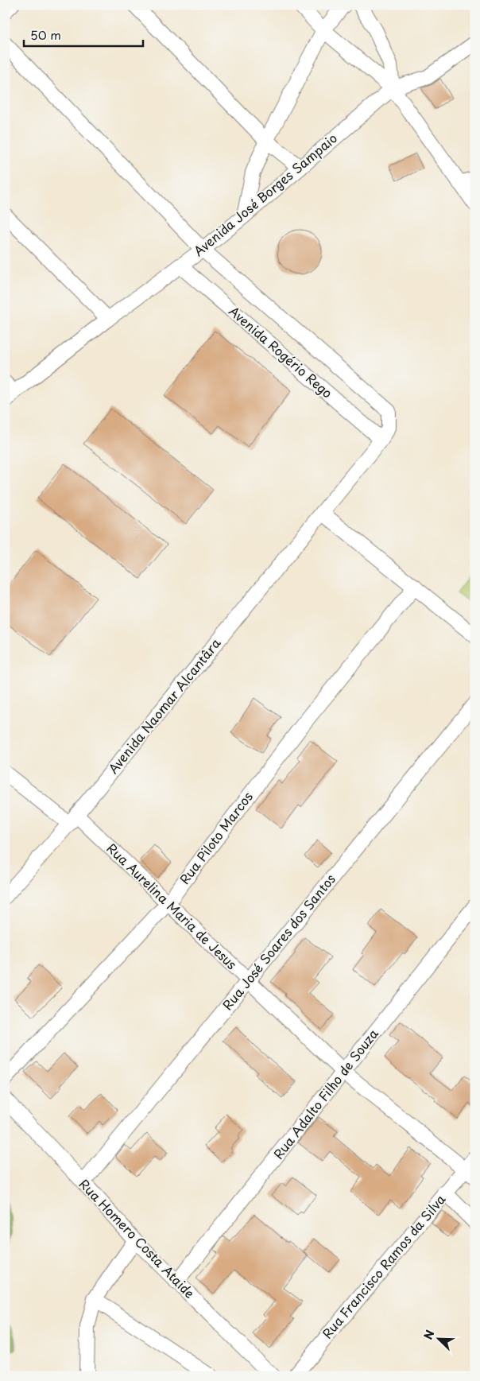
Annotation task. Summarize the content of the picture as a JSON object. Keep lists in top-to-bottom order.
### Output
{
  "streets": {
    "street": [
      "Avenida José Borges Sampaio",
      "Avenida Rogério Rego",
      "Avenida Naomar Alcantâra",
      "Rua Piloto Marcos",
      "Rua Aurelina Maria de Jesus",
      "Rua José Soares dos Santos",
      "Rua Adalto Filho de Souza",
      "Rua Homero Costa Ataide",
      "Rua Francisco Ramos da Silva"
    ]
  },
  "crossings": [
    ["Avenida José Borges Sampaio", "Avenida Rogério Rego"],
    ["Avenida Rogério Rego", "Avenida Naomar Alcantâra"],
    ["Avenida Naomar Alcantâra", "Rua Aurelina Maria de Jesus"],
    ["Rua Piloto Marcos", "Rua Aurelina Maria de Jesus"],
    ["Rua Aurelina Maria de Jesus", "Rua José Soares dos Santos"],
    ["Rua Aurelina Maria de Jesus", "Rua Adalto Filho de Souza"],
    ["Rua Aurelina Maria de Jesus", "Rua Francisco Ramos da Silva"],
    ["Rua José Soares dos Santos", "Rua Homero Costa Ataide"],
    ["Rua Adalto Filho de Souza", "Rua Homero Costa Ataide"]
  ],
  "scale_bar": "50 m",
  "north": "top left"
}
